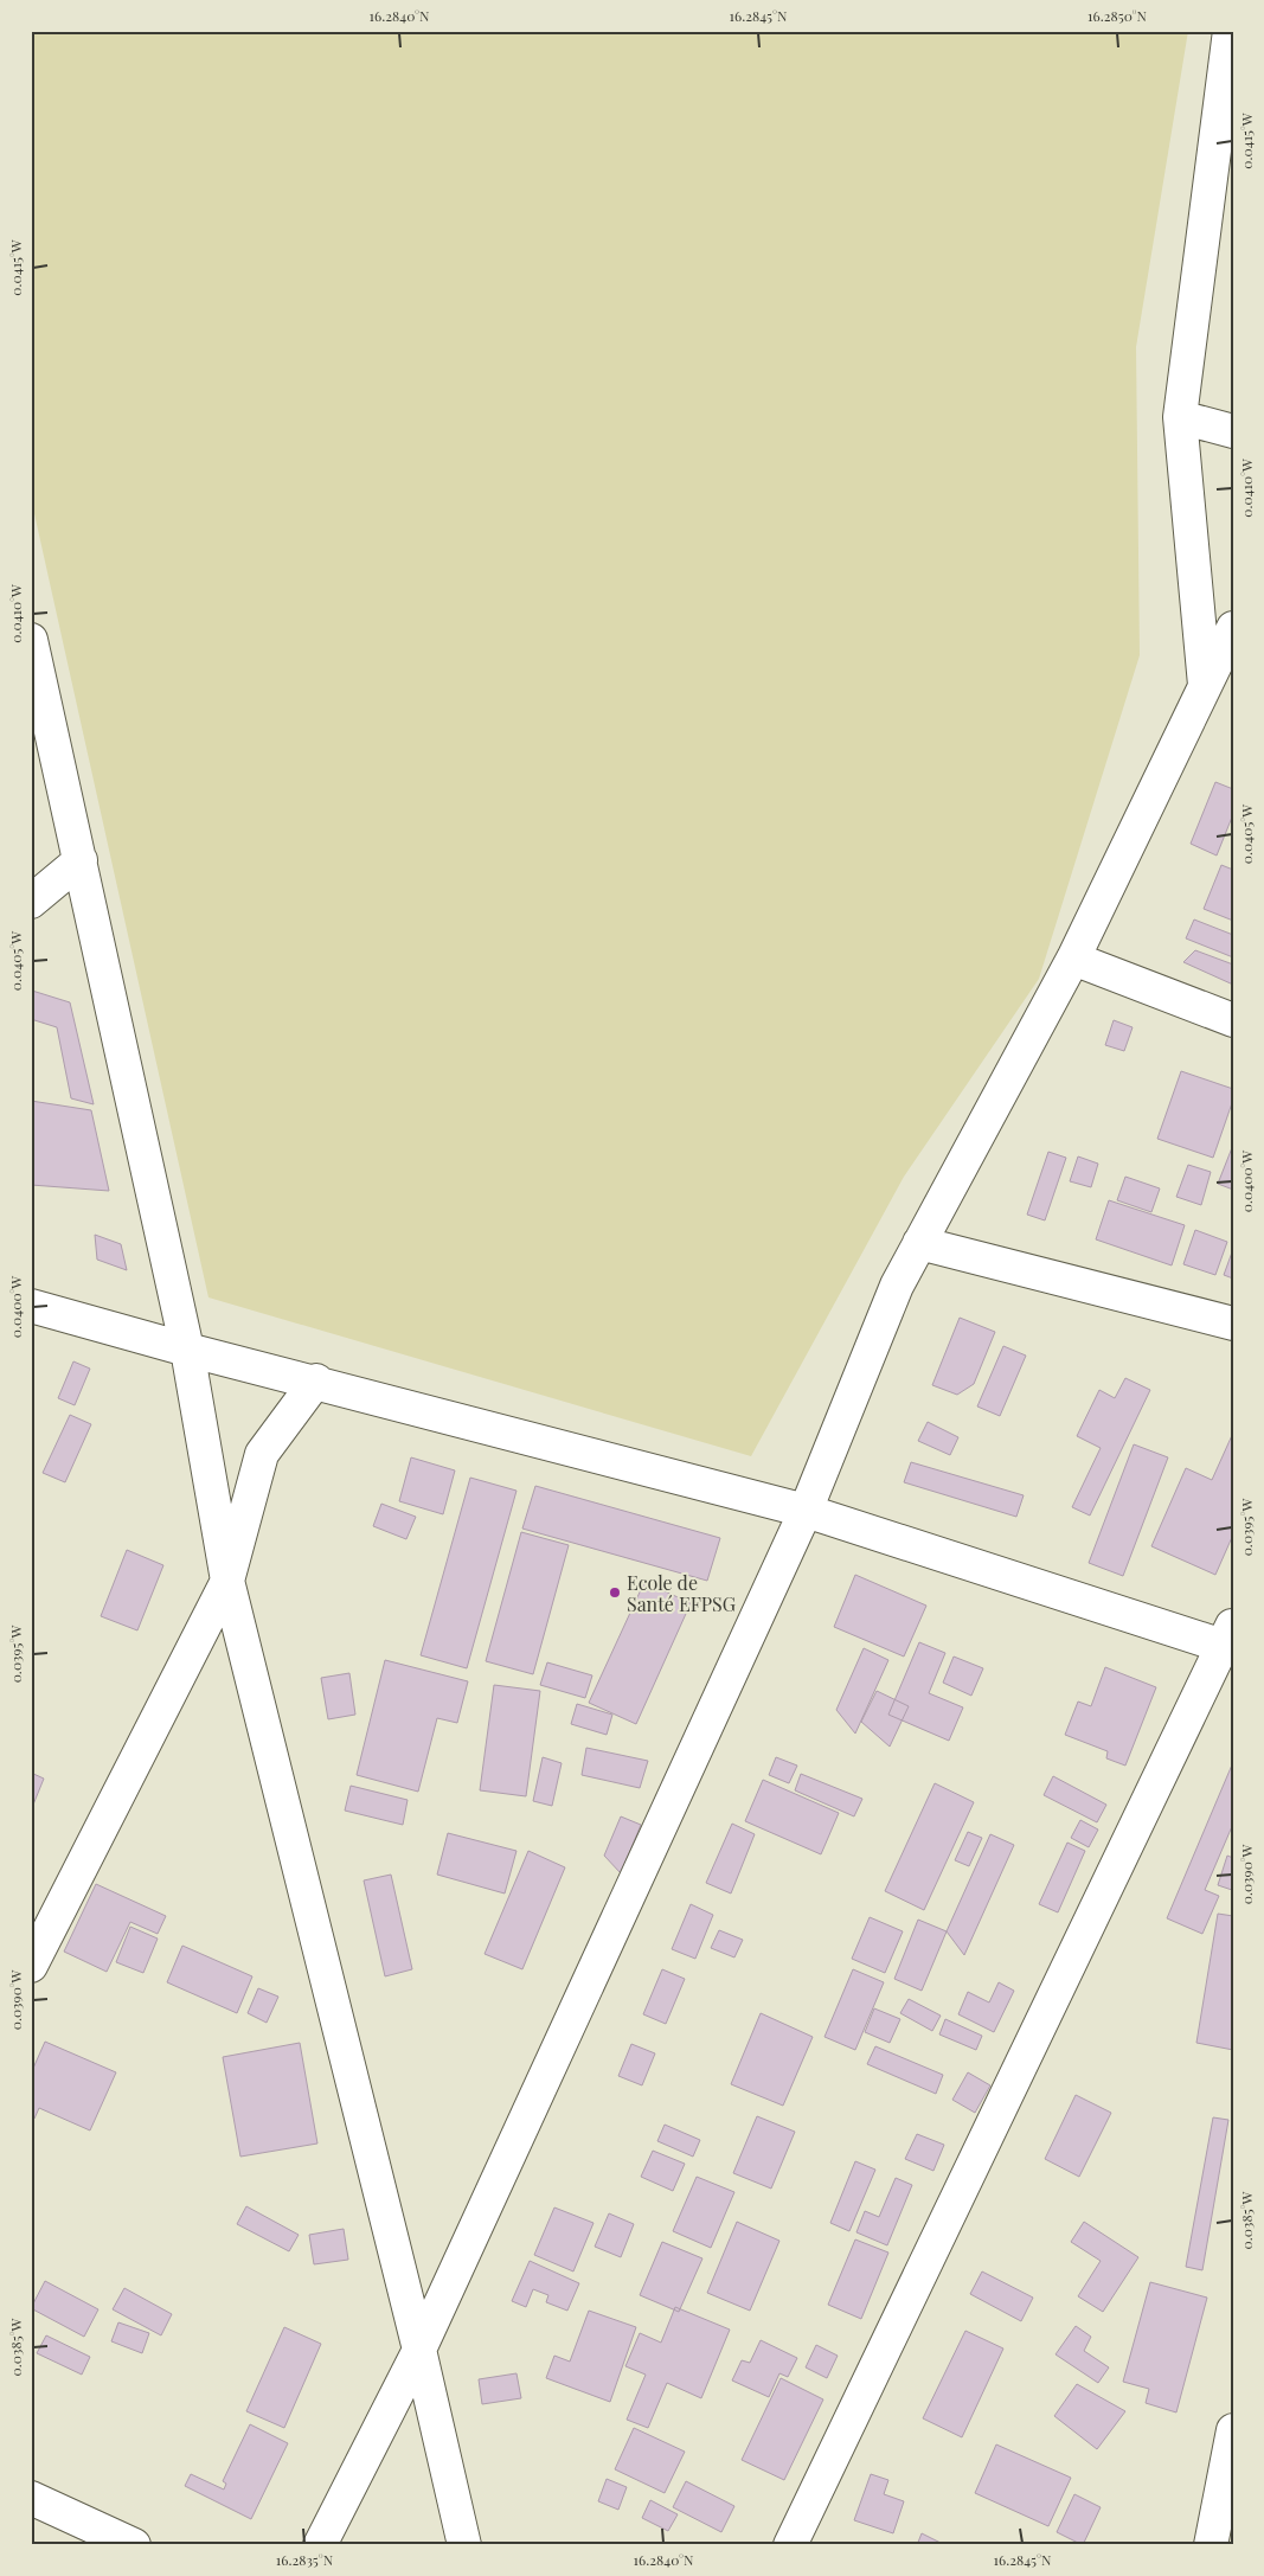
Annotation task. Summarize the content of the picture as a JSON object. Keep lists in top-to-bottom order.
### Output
{
  "places": ["Ecole de Santé EFPSG"],
  "coordinates": [
    "16.2840°N",
    "16.2845°N",
    "16.2850°N",
    "0.0415°W",
    "0.0410°W",
    "0.0405°W",
    "0.0400°W",
    "0.0395°W",
    "0.0390°W",
    "0.0385°W",
    "16.2835°N"
  ]
}
